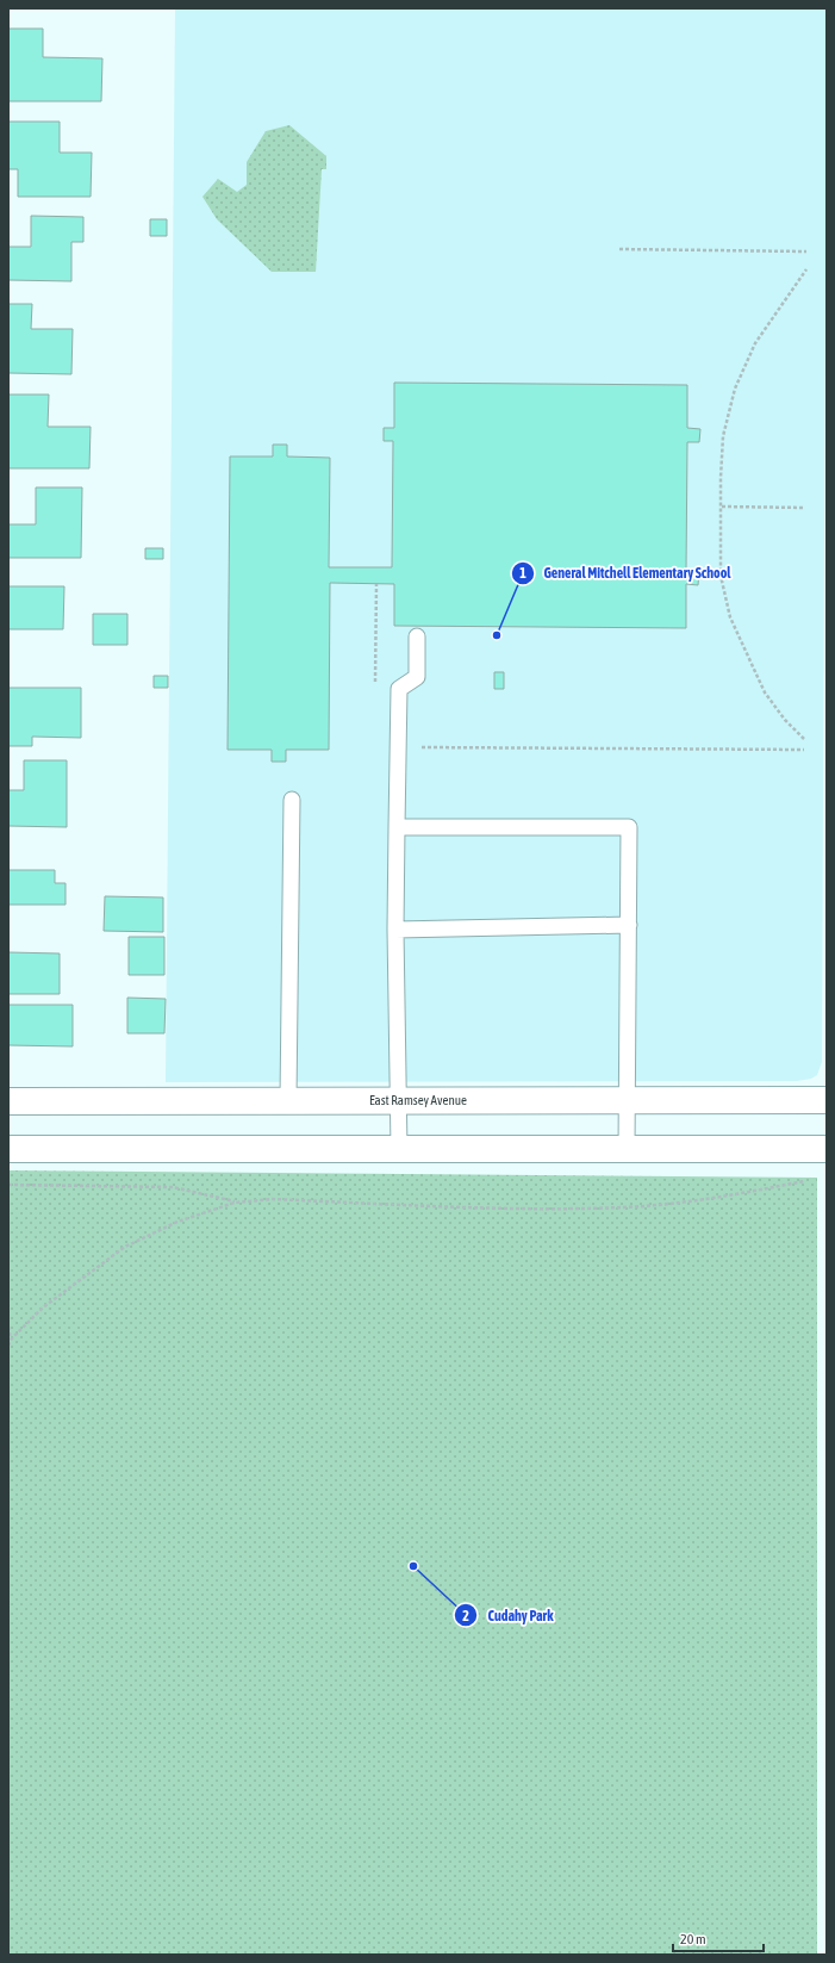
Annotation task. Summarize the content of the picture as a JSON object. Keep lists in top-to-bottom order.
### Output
{
  "streets": {
    "street": ["East Ramsey Avenue"]
  },
  "places": ["General Mitchell Elementary School", "Cudahy Park"],
  "scale_bar": "20 m"
}
